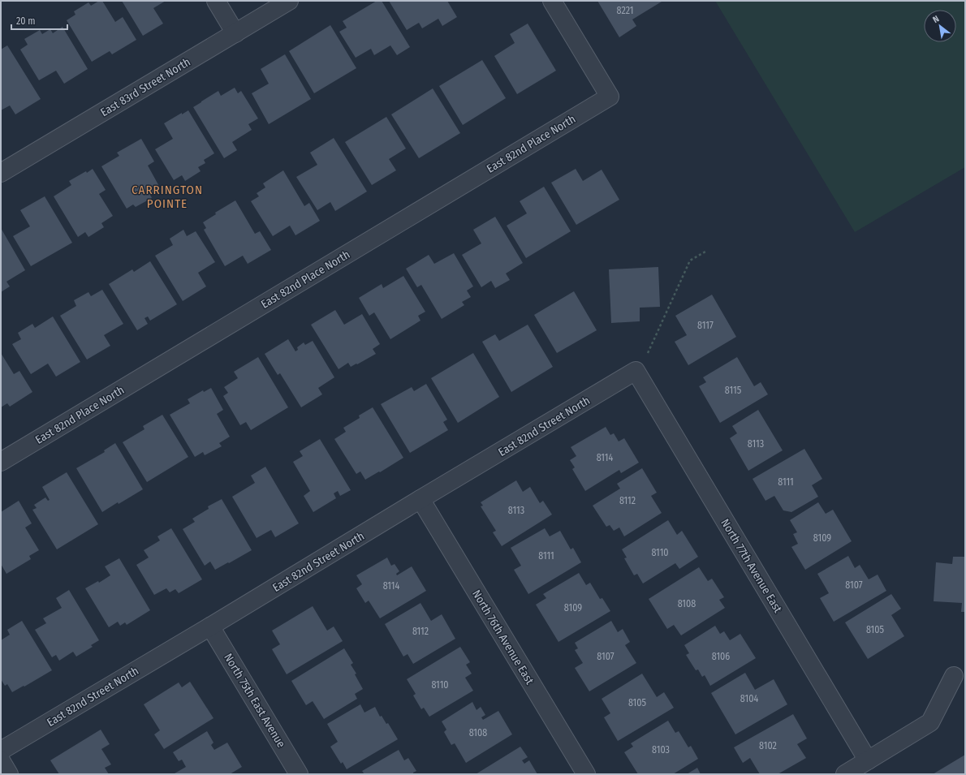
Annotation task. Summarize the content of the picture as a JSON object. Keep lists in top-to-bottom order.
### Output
{
  "streets": {
    "street": [
      "East 83rd Street North",
      "East 82nd Place North",
      "East 82nd Street North",
      "North 77th Avenue East",
      "North 76th Avenue East",
      "North 75th East Avenue"
    ]
  },
  "crossings": [
    ["East 82nd Street North", "North 77th Avenue East"],
    ["East 82nd Street North", "North 76th Avenue East"],
    ["East 82nd Street North", "North 75th East Avenue"]
  ],
  "districts": ["CARRINGTON POINTE"],
  "house_numbers": [
    "8221",
    "8117",
    "8115",
    "8113",
    "8114",
    "8111",
    "8112",
    "8113",
    "8109",
    "8110",
    "8111",
    "8107",
    "8114",
    "8108",
    "8109",
    "8105",
    "8112",
    "8107",
    "8106",
    "8110",
    "8104",
    "8105",
    "8108",
    "8102",
    "8103"
  ],
  "scale_bar": "20 m",
  "north": "top left"
}
